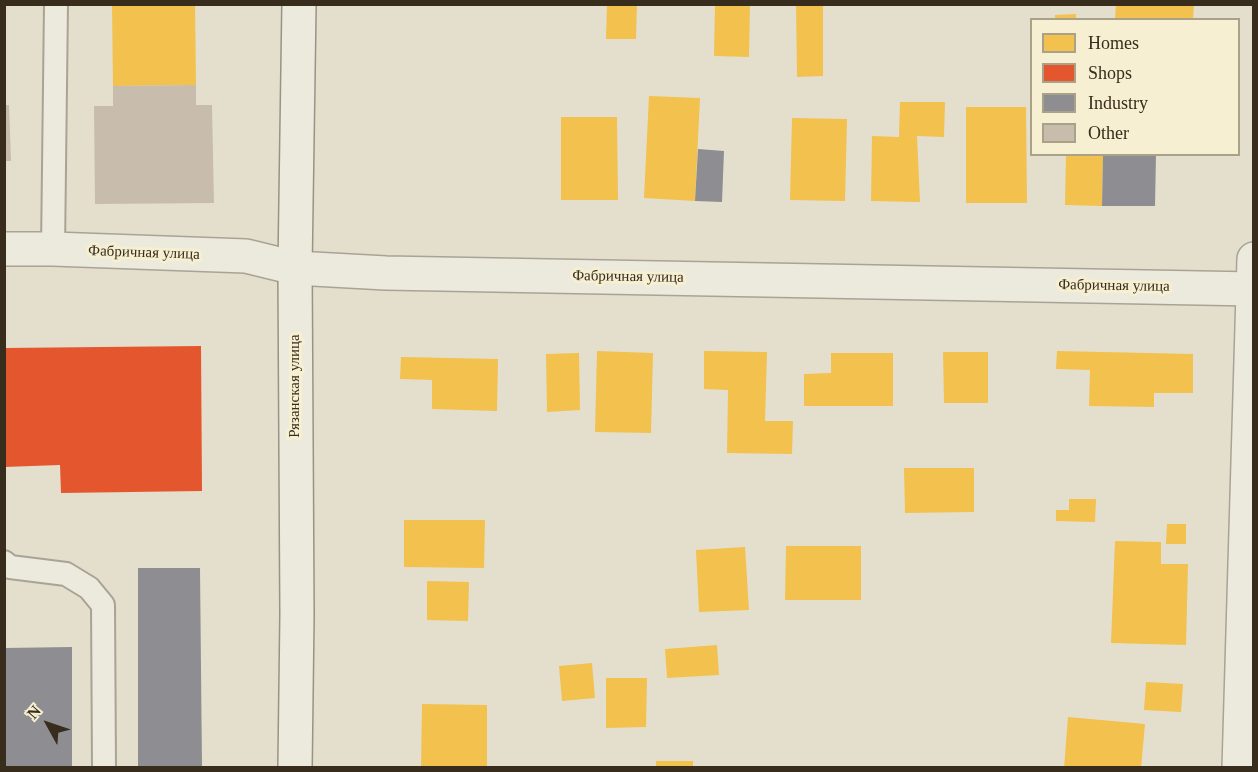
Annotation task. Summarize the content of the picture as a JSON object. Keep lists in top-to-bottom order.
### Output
{
  "streets": {
    "street": ["Фабричная улица", "Рязанская улица"]
  },
  "crossings": [
    ["Фабричная улица", "Рязанская улица"]
  ],
  "legend": [
    "Homes",
    "Shops",
    "Industry",
    "Other"
  ],
  "north": "top left"
}
